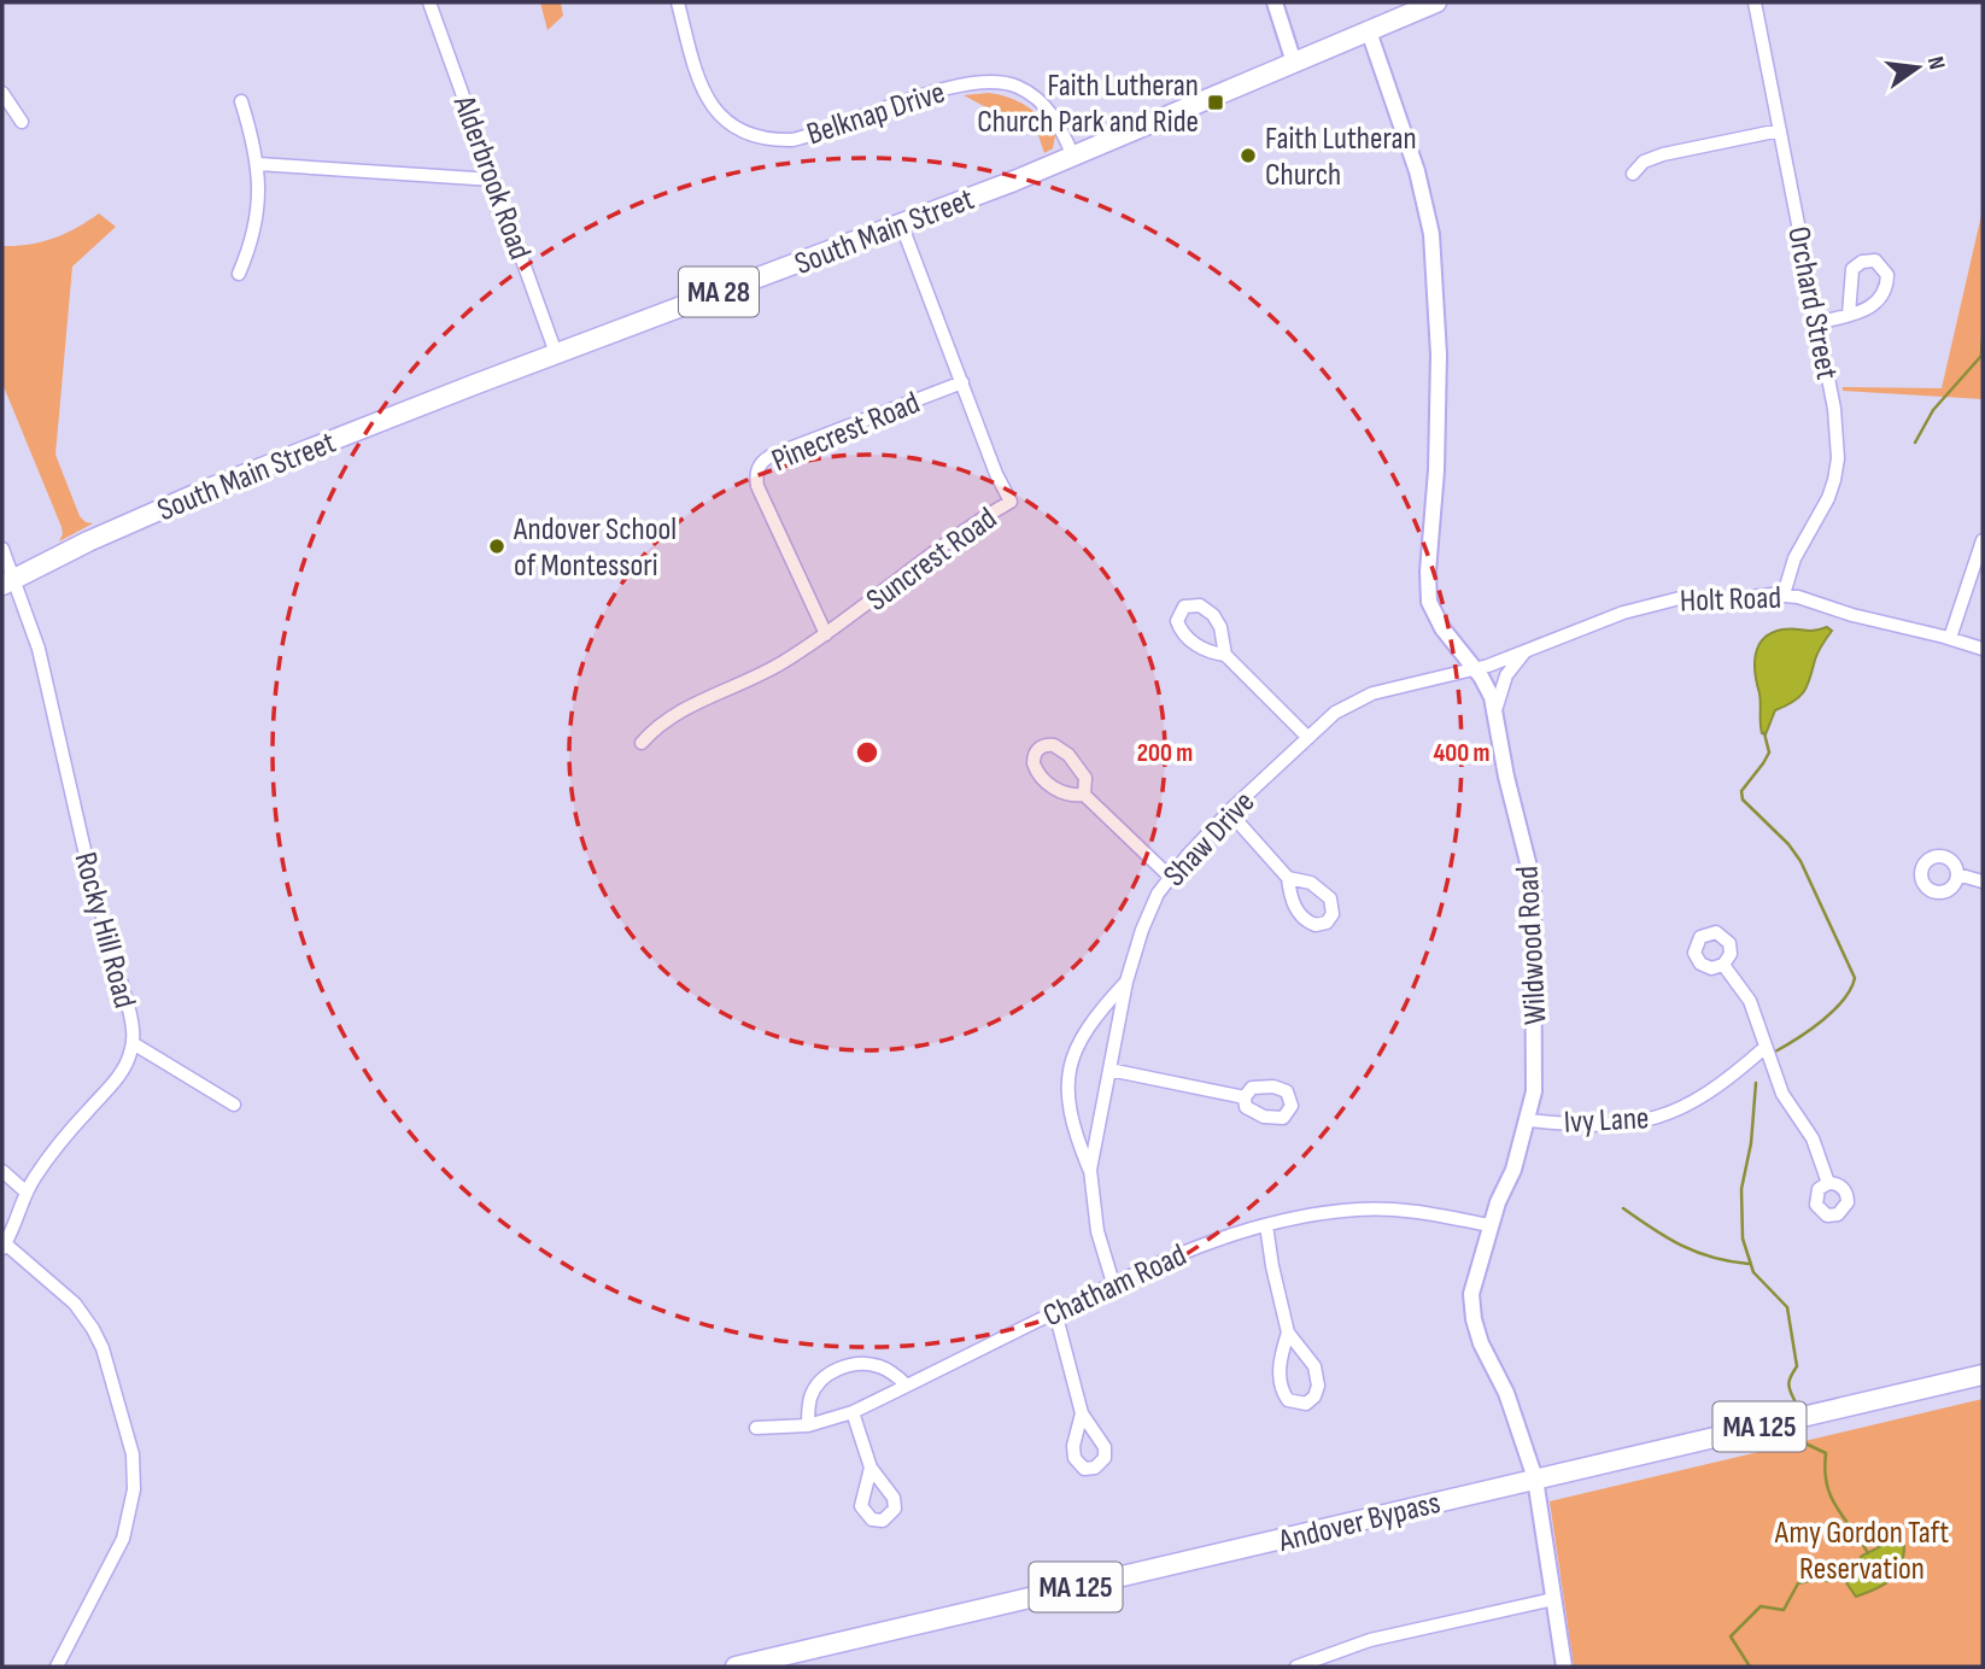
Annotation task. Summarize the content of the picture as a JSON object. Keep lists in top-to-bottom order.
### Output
{
  "streets": {
    "main road": [
      "South Main Street",
      "MA 28",
      "MA 125",
      "Andover Bypass"
    ],
    "street": [
      "Belknap Drive",
      "Alderbrook Road",
      "Orchard Street",
      "Pinecrest Road",
      "Suncrest Road",
      "Holt Road",
      "Shaw Drive",
      "Rocky Hill Road",
      "Wildwood Road",
      "Ivy Lane",
      "Chatham Road"
    ]
  },
  "crossings": [
    ["Belknap Drive", "South Main Street"],
    ["Alderbrook Road", "South Main Street"],
    ["South Main Street", "Suncrest Road"],
    ["South Main Street", "Rocky Hill Road"],
    ["South Main Street", "Wildwood Road"],
    ["Orchard Street", "Holt Road"],
    ["Pinecrest Road", "Suncrest Road"],
    ["Holt Road", "Shaw Drive"],
    ["Holt Road", "Wildwood Road"],
    ["Shaw Drive", "Wildwood Road"],
    ["Shaw Drive", "Chatham Road"],
    ["Wildwood Road", "Ivy Lane"],
    ["Wildwood Road", "Chatham Road"],
    ["Wildwood Road", "Andover Bypass"]
  ],
  "parks": ["Amy Gordon Taft Reservation"],
  "places": {
    "transit": ["Faith Lutheran Church Park and Ride"],
    "other": ["Faith Lutheran Church", "Andover School of Montessori"]
  },
  "north": "right",
  "rings": ["200 m", "400 m"]
}
